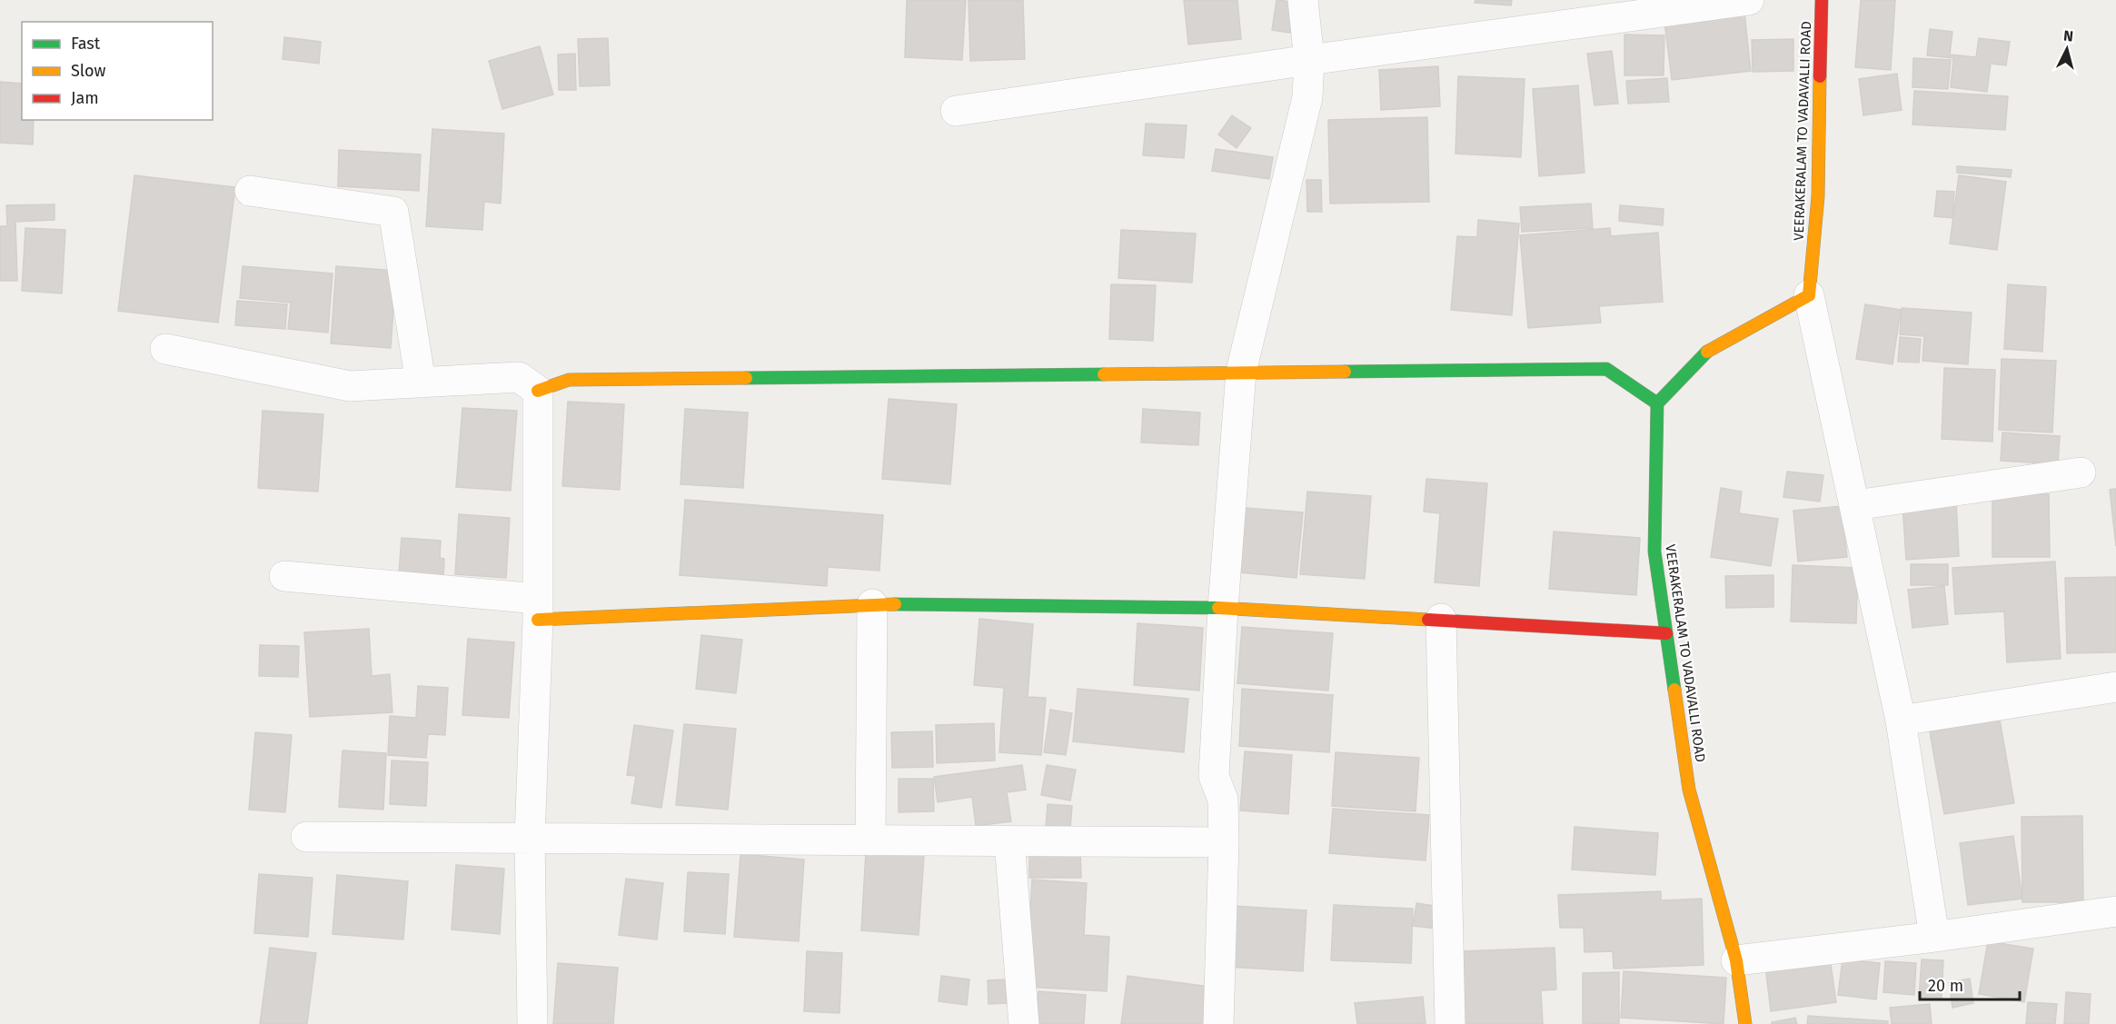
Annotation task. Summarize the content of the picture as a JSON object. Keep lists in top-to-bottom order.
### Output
{
  "streets": {
    "street": ["VEERAKERALAM TO VADAVALLI ROAD"]
  },
  "legend": ["Fast", "Slow", "Jam"],
  "scale_bar": "20 m",
  "north": "top"
}
